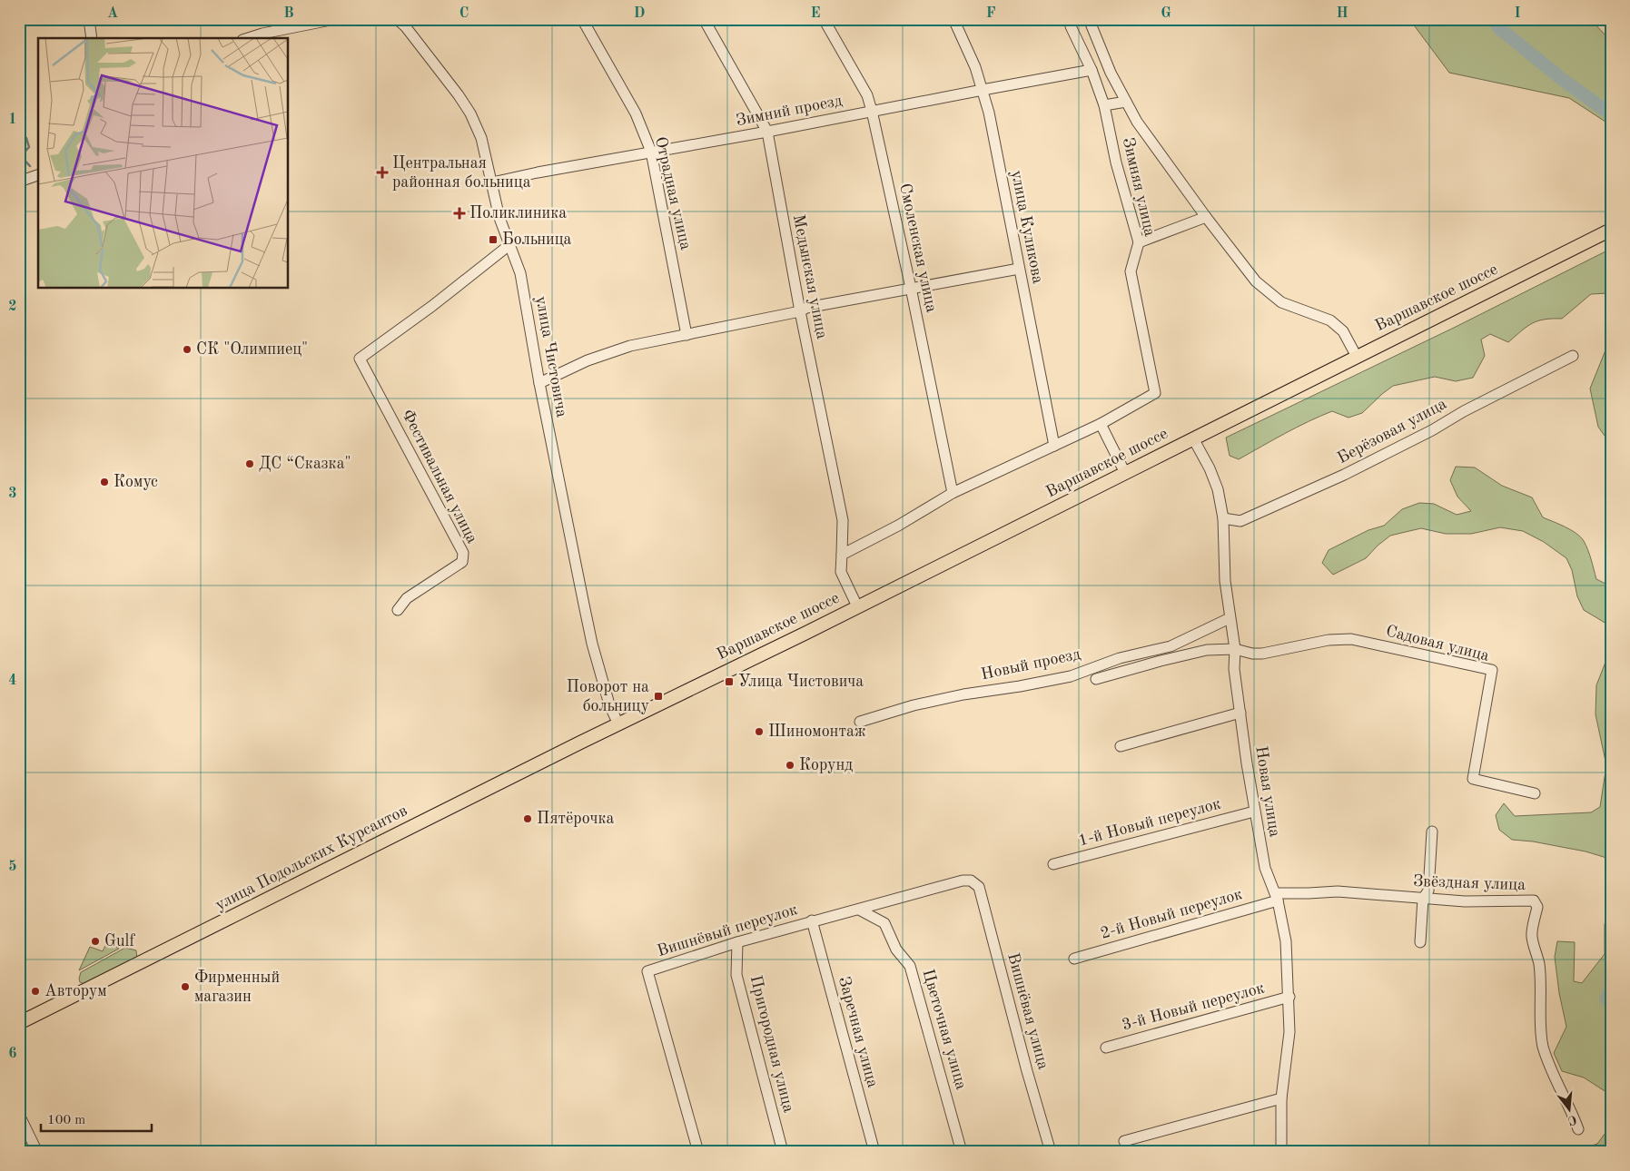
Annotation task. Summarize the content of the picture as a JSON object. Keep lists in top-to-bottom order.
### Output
{
  "streets": {
    "main road": ["Варшавское шоссе", "улица Подольских Курсантов"],
    "street": [
      "Зимний проезд",
      "Зимняя улица",
      "Отрадная улица",
      "улица Куликова",
      "Смоленская улица",
      "Медынская улица",
      "улица Чистовича",
      "Берёзовая улица",
      "Фестивальная улица",
      "Садовая улица",
      "Новый проезд",
      "Новая улица",
      "1-й Новый переулок",
      "Звёздная улица",
      "2-й Новый переулок",
      "Вишнёвый переулок",
      "3-й Новый переулок",
      "Вишнёвая улица",
      "Цветочная улица",
      "Заречная улица",
      "Пригородная улица"
    ]
  },
  "crossings": [
    ["Зимний проезд", "Зимняя улица"],
    ["Зимний проезд", "Отрадная улица"],
    ["Зимний проезд", "улица Куликова"],
    ["Зимний проезд", "Смоленская улица"],
    ["Зимний проезд", "Медынская улица"],
    ["Зимний проезд", "улица Чистовича"],
    ["Медынская улица", "Варшавское шоссе"],
    ["Варшавское шоссе", "улица Чистовича"],
    ["Варшавское шоссе", "Новая улица"],
    ["Варшавское шоссе", "улица Подольских Курсантов"],
    ["улица Чистовича", "Фестивальная улица"],
    ["улица Чистовича", "улица Подольских Курсантов"],
    ["Берёзовая улица", "Новая улица"],
    ["Садовая улица", "Новая улица"],
    ["Новый проезд", "Новая улица"],
    ["Новая улица", "1-й Новый переулок"],
    ["Новая улица", "Звёздная улица"],
    ["Новая улица", "2-й Новый переулок"],
    ["Новая улица", "3-й Новый переулок"],
    ["Звёздная улица", "2-й Новый переулок"],
    ["Вишнёвый переулок", "Вишнёвая улица"],
    ["Вишнёвый переулок", "Цветочная улица"],
    ["Вишнёвый переулок", "Заречная улица"],
    ["Вишнёвый переулок", "Пригородная улица"]
  ],
  "places": {
    "health": ["Центральная районная больница", "Поликлиника"],
    "transit": ["Больница", "Улица Чистовича", "Поворот на больницу"],
    "other": [
      "СК \"Олимпиец\"",
      "ДС “Сказка\"",
      "Комус",
      "Шиномонтаж",
      "Корунд",
      "Пятёрочка",
      "Gulf",
      "Фирменный магазин",
      "Авторум"
    ]
  },
  "scale_bar": "100 m",
  "north": "bottom",
  "grid": {
    "columns": [
      "A",
      "B",
      "C",
      "D",
      "E",
      "F",
      "G",
      "H",
      "I"
    ],
    "rows": [
      "1",
      "2",
      "3",
      "4",
      "5",
      "6"
    ]
  }
}
